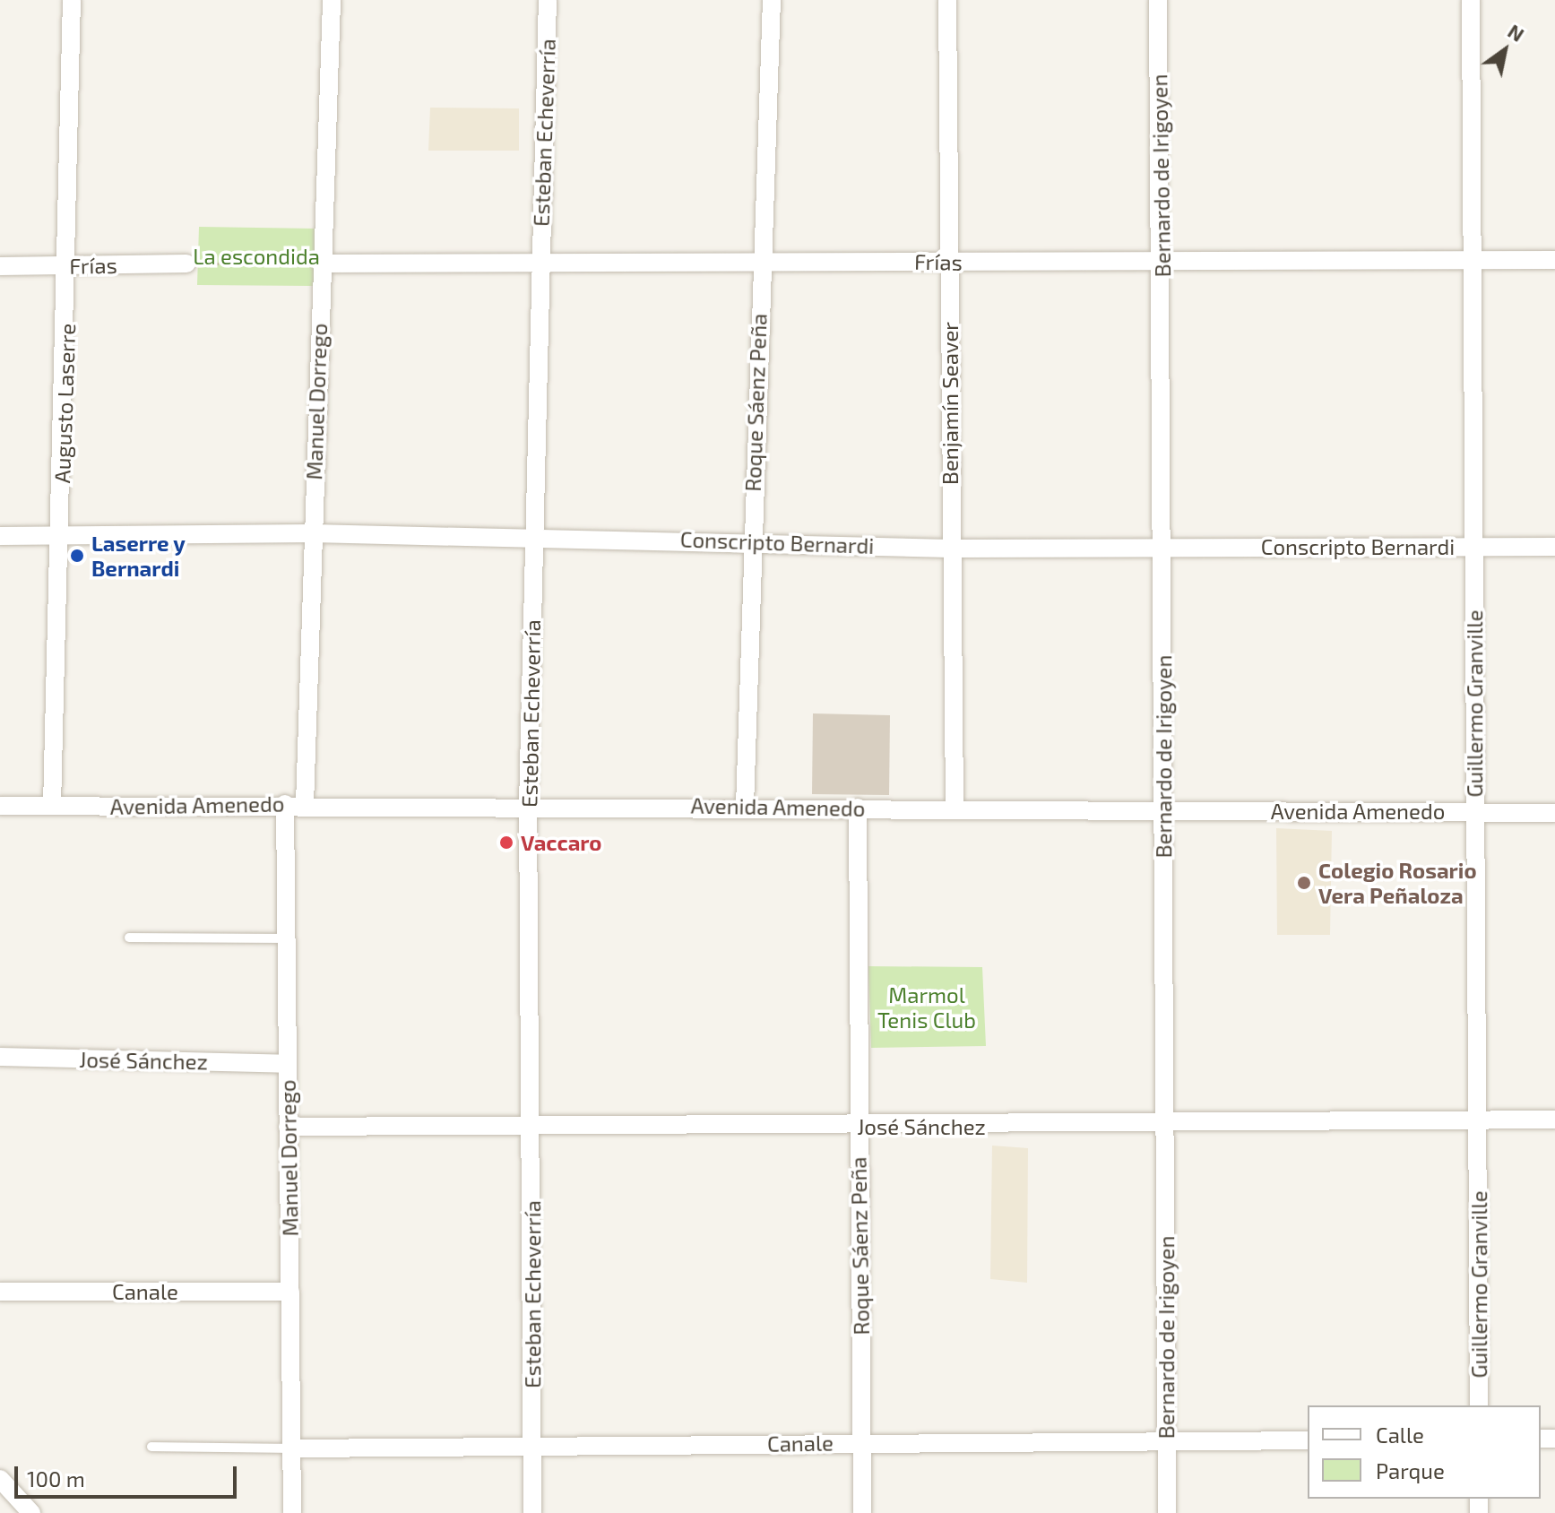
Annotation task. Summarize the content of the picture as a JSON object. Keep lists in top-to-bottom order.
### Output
{
  "streets": {
    "street": [
      "Esteban Echeverría",
      "Bernardo de Irigoyen",
      "Frías",
      "Manuel Dorrego",
      "Roque Sáenz Peña",
      "Augusto Laserre",
      "Benjamín Seaver",
      "Conscripto Bernardi",
      "Guillermo Granville",
      "Avenida Amenedo",
      "José Sánchez",
      "Canale"
    ]
  },
  "crossings": [
    ["Esteban Echeverría", "Frías"],
    ["Esteban Echeverría", "Conscripto Bernardi"],
    ["Esteban Echeverría", "Avenida Amenedo"],
    ["Esteban Echeverría", "José Sánchez"],
    ["Esteban Echeverría", "Canale"],
    ["Bernardo de Irigoyen", "Frías"],
    ["Bernardo de Irigoyen", "Conscripto Bernardi"],
    ["Bernardo de Irigoyen", "Avenida Amenedo"],
    ["Bernardo de Irigoyen", "José Sánchez"],
    ["Bernardo de Irigoyen", "Canale"],
    ["Frías", "Manuel Dorrego"],
    ["Frías", "Roque Sáenz Peña"],
    ["Frías", "Augusto Laserre"],
    ["Frías", "Benjamín Seaver"],
    ["Frías", "Guillermo Granville"],
    ["Manuel Dorrego", "Conscripto Bernardi"],
    ["Manuel Dorrego", "Avenida Amenedo"],
    ["Manuel Dorrego", "José Sánchez"],
    ["Manuel Dorrego", "Canale"],
    ["Roque Sáenz Peña", "Conscripto Bernardi"],
    ["Roque Sáenz Peña", "Avenida Amenedo"],
    ["Roque Sáenz Peña", "José Sánchez"],
    ["Roque Sáenz Peña", "Canale"],
    ["Augusto Laserre", "Conscripto Bernardi"],
    ["Augusto Laserre", "Avenida Amenedo"],
    ["Benjamín Seaver", "Conscripto Bernardi"],
    ["Benjamín Seaver", "Avenida Amenedo"],
    ["Conscripto Bernardi", "Guillermo Granville"],
    ["Guillermo Granville", "Avenida Amenedo"],
    ["Guillermo Granville", "José Sánchez"]
  ],
  "parks": ["La escondida", "Marmol Tenis Club"],
  "places": ["Laserre y Bernardi", "Vaccaro", "Colegio Rosario Vera Peñaloza"],
  "legend": ["Calle", "Parque"],
  "scale_bar": "100 m",
  "north": "top right"
}
